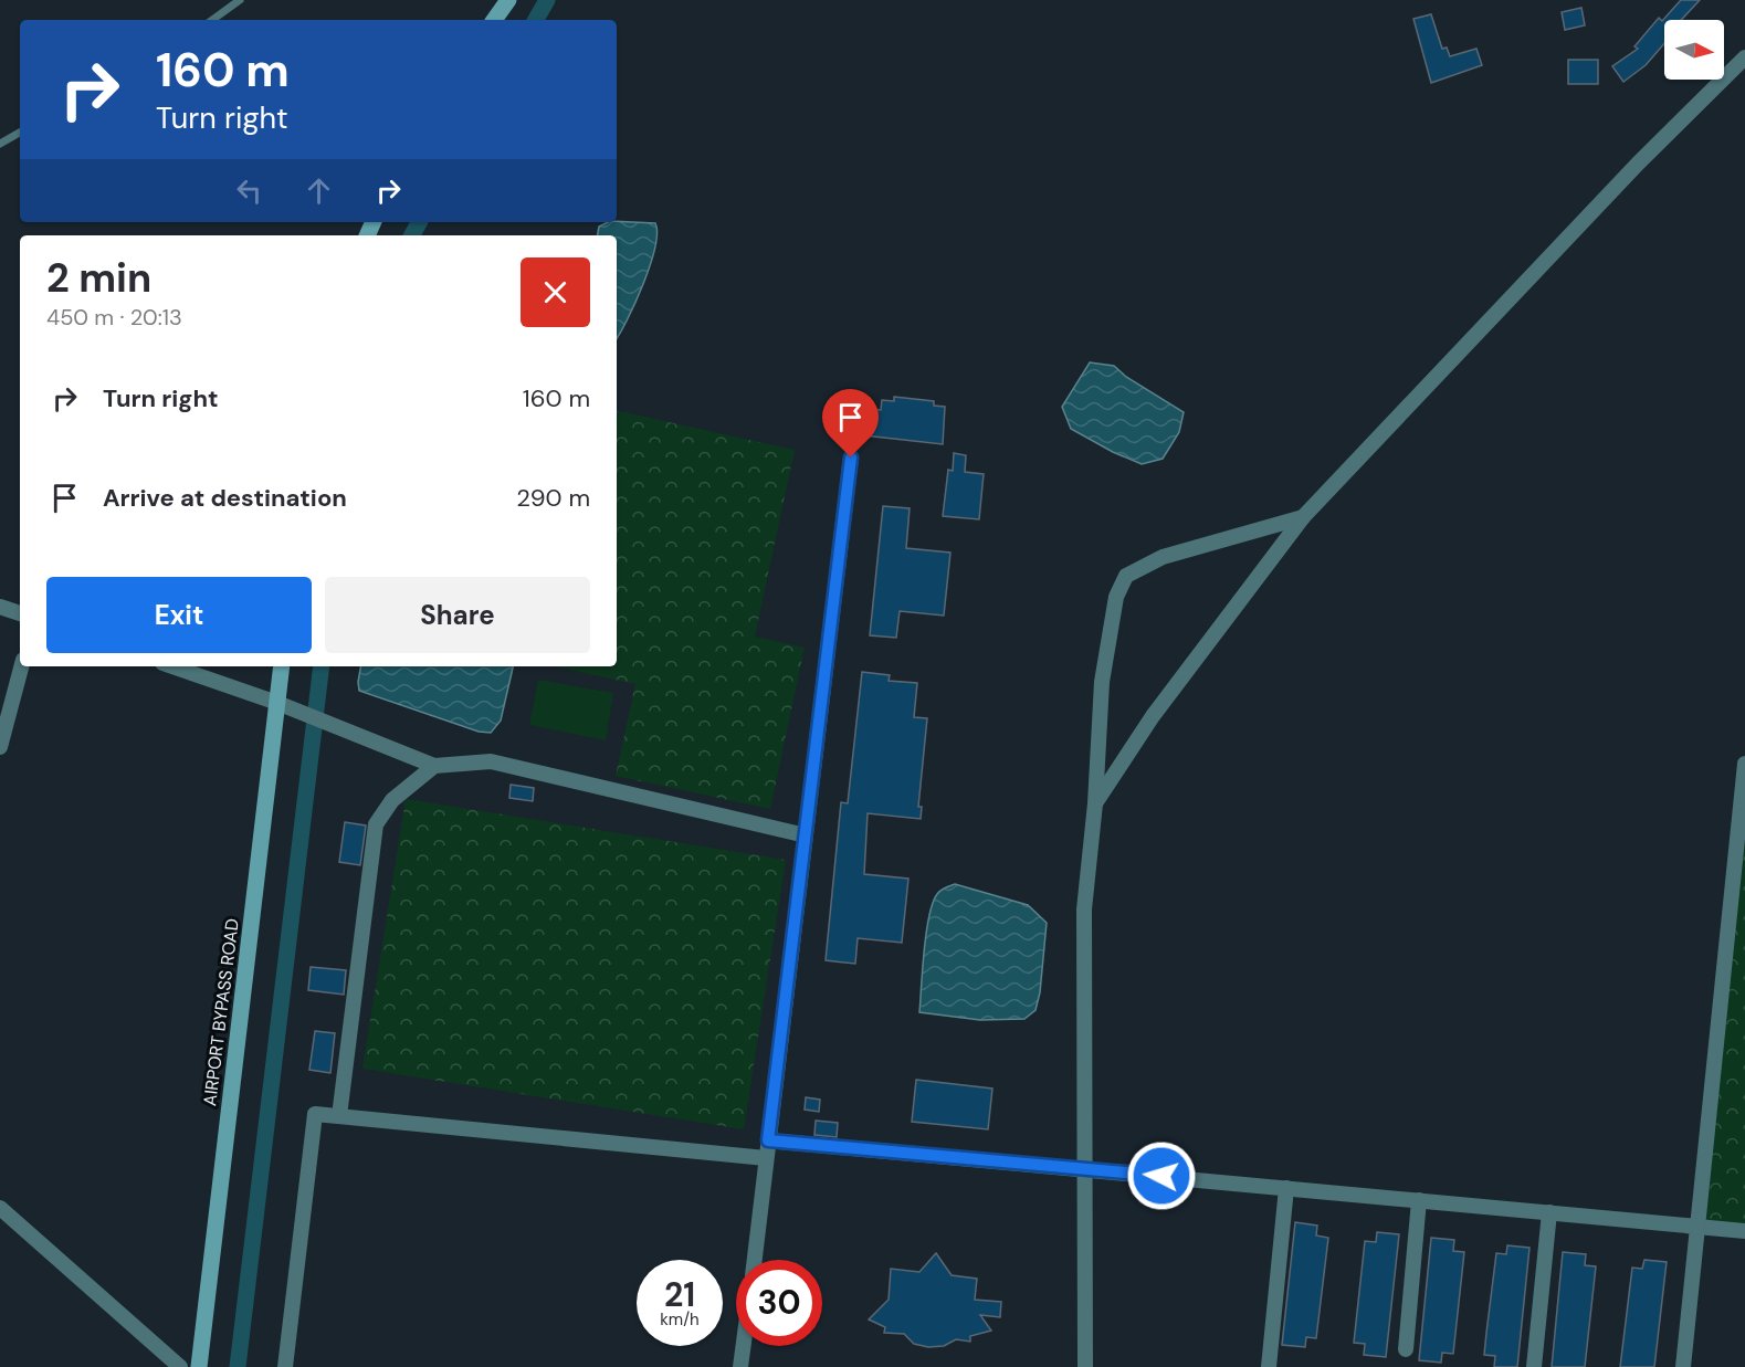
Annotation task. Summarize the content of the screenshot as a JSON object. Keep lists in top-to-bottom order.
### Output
{
  "streets": {
    "street": ["AIRPORT BYPASS ROAD"]
  },
  "north": "right",
  "page": {
    "turn": ["160 m", "Turn right"],
    "heading": ["2 min", "450 m · 20:13"],
    "list": [
      {
        "name": "Turn right",
        "value": "160 m"
      },
      {
        "name": "Arrive at destination",
        "value": "290 m"
      }
    ],
    "buttons": ["Exit", "Share"],
    "speed": "21 km/h",
    "limit": "30"
  }
}
